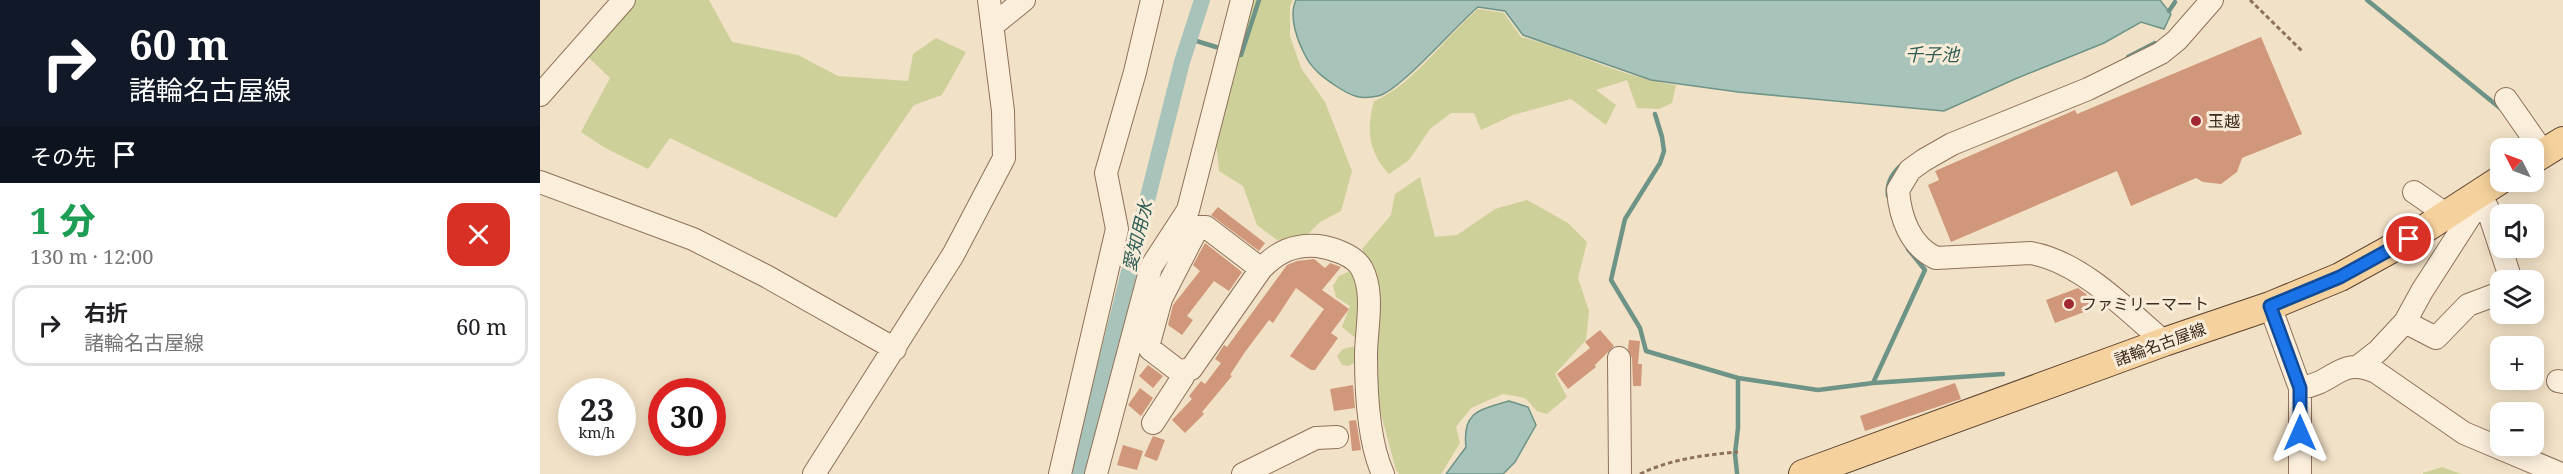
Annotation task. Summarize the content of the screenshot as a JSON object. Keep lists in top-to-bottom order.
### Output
{
  "streets": {
    "main road": ["諸輪名古屋線"]
  },
  "water": ["千子池", "愛知用水"],
  "places": ["玉越", "ファミリーマート"],
  "north": "top left",
  "page": {
    "turn": ["60 m", "諸輪名古屋線"],
    "then": "その先",
    "map_buttons": ["+", "−"],
    "heading": ["1 分", "130 m · 12:00"],
    "list": [
      {
        "name": "右折",
        "note": "諸輪名古屋線",
        "value": "60 m"
      }
    ],
    "speed": "23 km/h",
    "limit": "30"
  }
}
